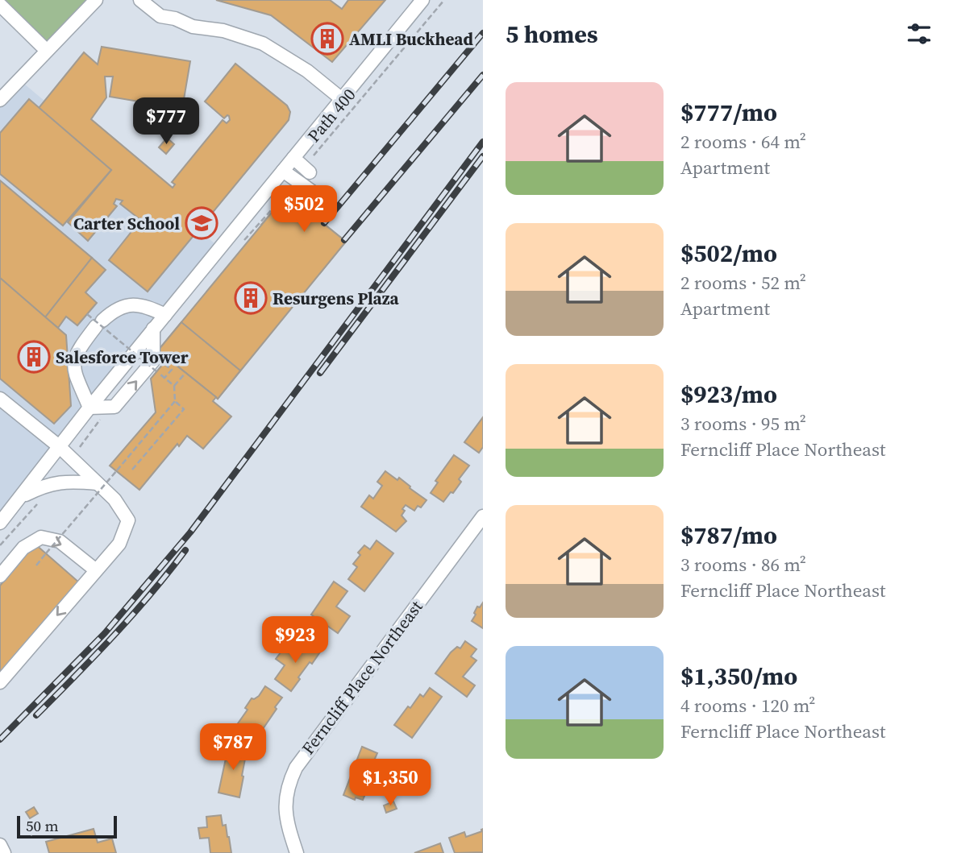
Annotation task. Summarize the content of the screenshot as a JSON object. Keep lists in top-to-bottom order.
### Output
{
  "streets": {
    "street": ["Ferncliff Place Northeast"],
    "path": ["Path 400"]
  },
  "places": {
    "building": ["AMLI Buckhead", "Resurgens Plaza", "Salesforce Tower"],
    "school or university": ["Carter School"]
  },
  "scale_bar": "50 m",
  "page": {
    "heading": "5 homes",
    "list": [
      {
        "name": "$777/mo",
        "note": "2 rooms · 64 m² · Apartment"
      },
      {
        "name": "$502/mo",
        "note": "2 rooms · 52 m² · Apartment"
      },
      {
        "name": "$923/mo",
        "note": "3 rooms · 95 m² · Ferncliff Place Northeast"
      },
      {
        "name": "$787/mo",
        "note": "3 rooms · 86 m² · Ferncliff Place Northeast"
      },
      {
        "name": "$1,350/mo",
        "note": "4 rooms · 120 m² · Ferncliff Place Northeast"
      }
    ],
    "price": [
      "$777",
      "$502",
      "$923",
      "$787",
      "$1,350"
    ],
    "scale": "50 m"
  }
}
